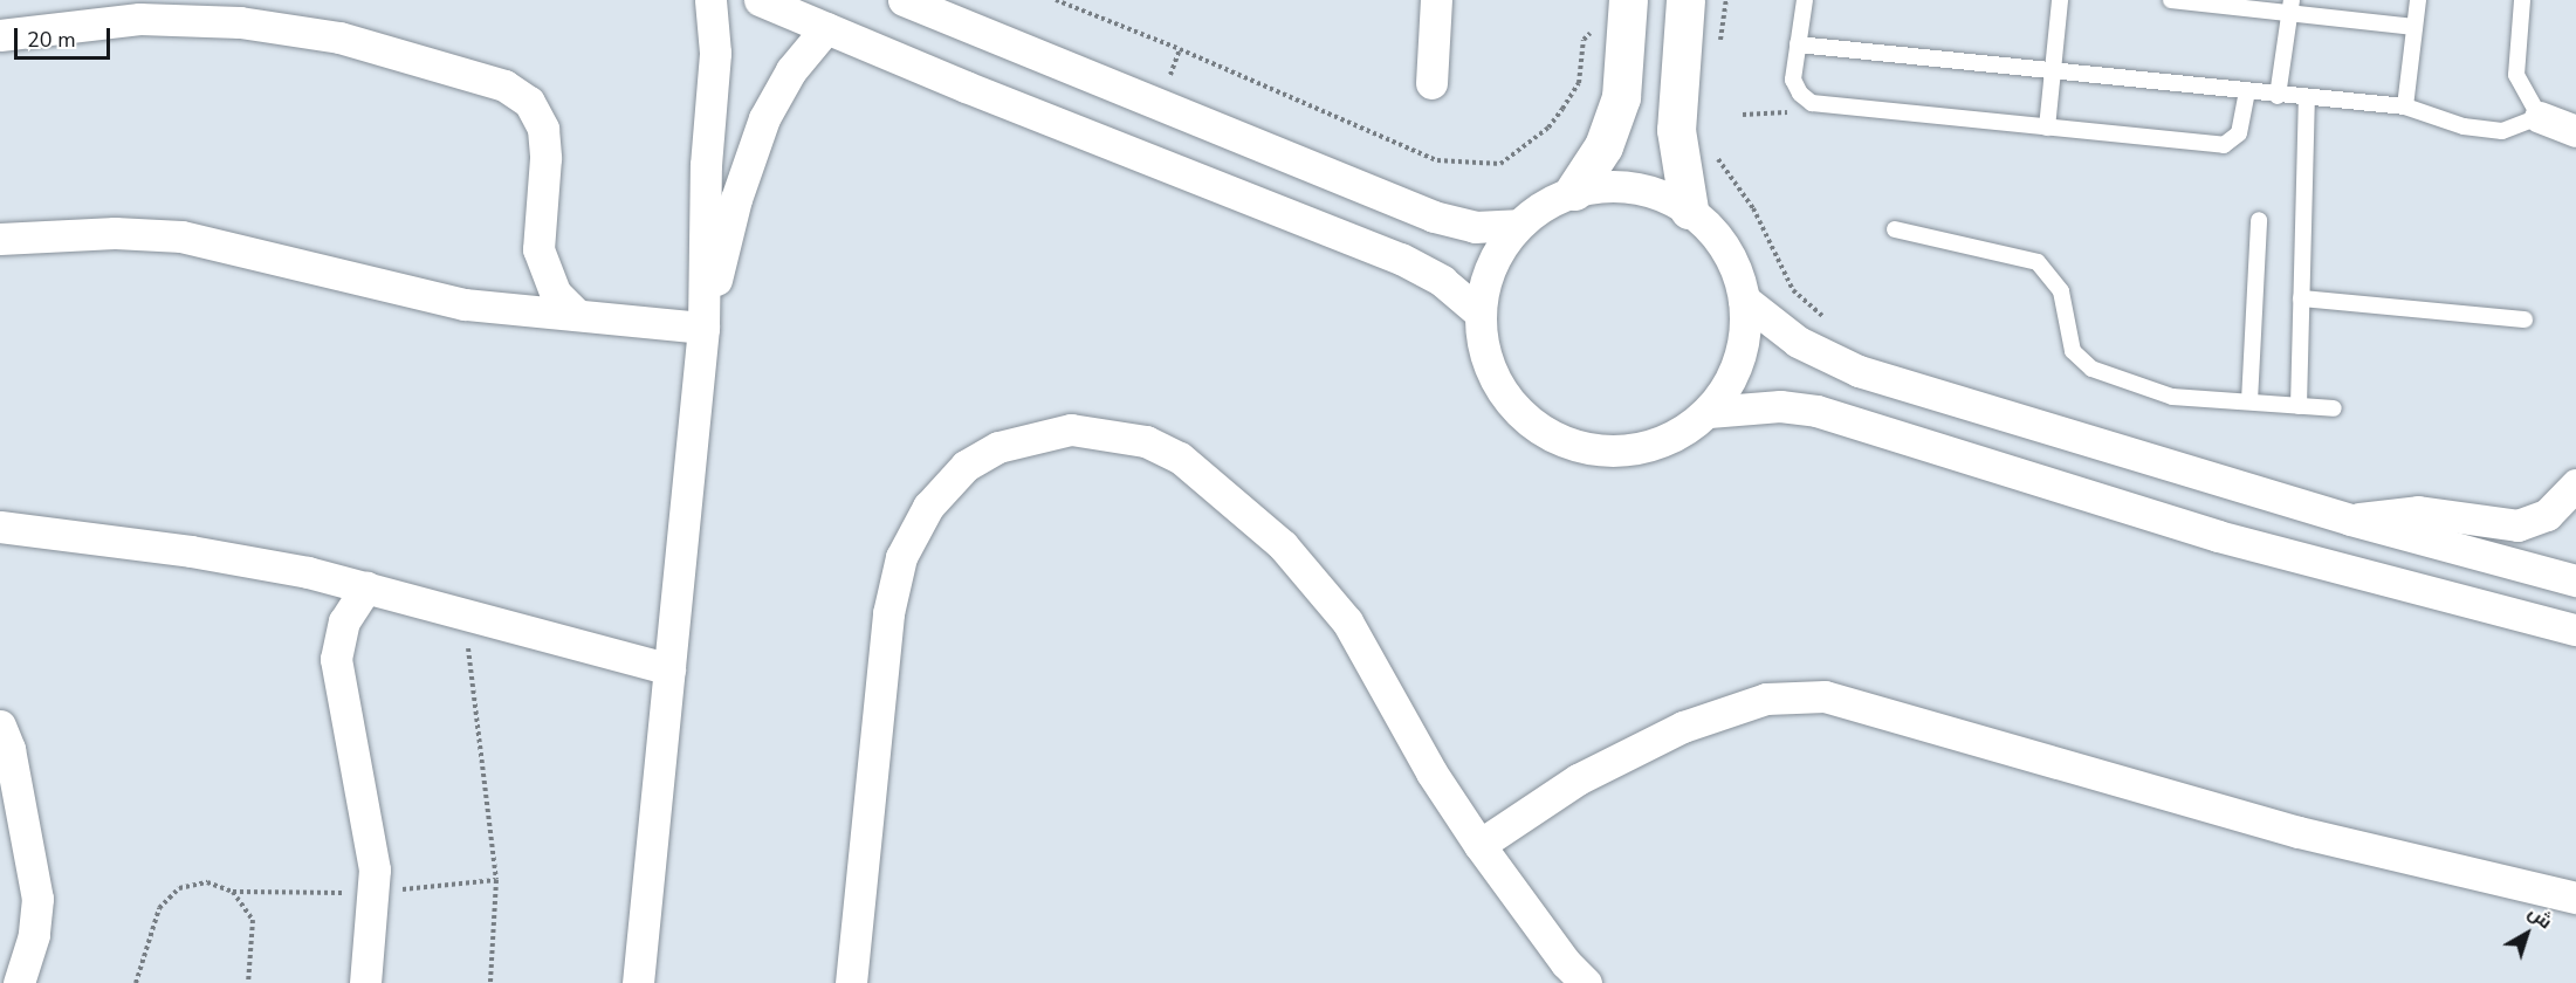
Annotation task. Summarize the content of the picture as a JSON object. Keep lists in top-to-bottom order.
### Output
{
  "scale_bar": "20 m",
  "north": "top right"
}
